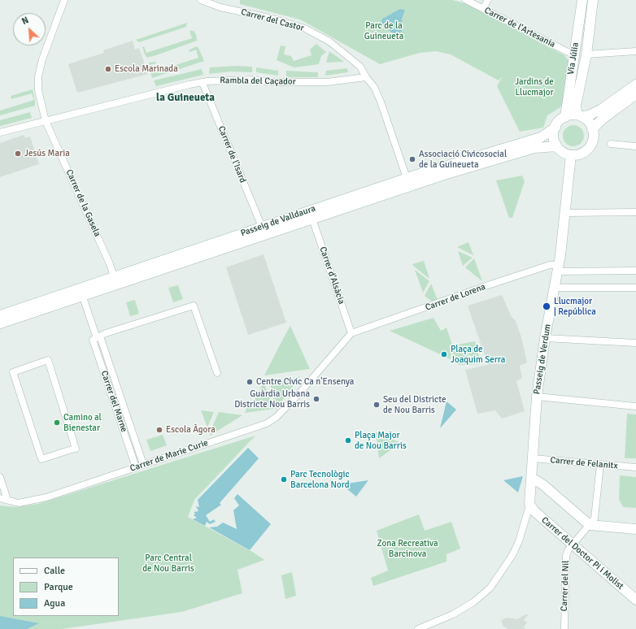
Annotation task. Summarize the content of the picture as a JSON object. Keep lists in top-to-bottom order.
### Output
{
  "streets": {
    "main road": [
      "Via Júlia",
      "Passeig de Valldaura",
      "Passeig de Verdum",
      "Carrer del Doctor Pi i Molist"
    ],
    "street": [
      "Carrer del Castor",
      "Carrer de l'Artesania",
      "Rambla del Caçador",
      "Carrer de l'Isard",
      "Carrer de la Gasela",
      "Carrer d'Alsàcia",
      "Carrer de Lorena",
      "Carrer del Marne",
      "Carrer de Marie Curie",
      "Carrer de Felanitx",
      "Carrer del Nil"
    ]
  },
  "crossings": [
    ["Carrer del Castor", "Rambla del Caçador"],
    ["Carrer del Castor", "Passeig de Valldaura"],
    ["Carrer de l'Artesania", "Via Júlia"],
    ["Via Júlia", "Passeig de Valldaura"],
    ["Via Júlia", "Passeig de Verdum"],
    ["Rambla del Caçador", "Carrer de l'Isard"],
    ["Rambla del Caçador", "Carrer de la Gasela"],
    ["Carrer de l'Isard", "Passeig de Valldaura"],
    ["Carrer de la Gasela", "Passeig de Valldaura"],
    ["Passeig de Valldaura", "Carrer d'Alsàcia"],
    ["Passeig de Valldaura", "Passeig de Verdum"],
    ["Passeig de Valldaura", "Carrer del Marne"],
    ["Carrer d'Alsàcia", "Carrer de Lorena"],
    ["Carrer d'Alsàcia", "Carrer de Marie Curie"],
    ["Carrer de Lorena", "Passeig de Verdum"],
    ["Carrer de Lorena", "Carrer de Marie Curie"],
    ["Passeig de Verdum", "Carrer de Felanitx"],
    ["Passeig de Verdum", "Carrer del Doctor Pi i Molist"],
    ["Carrer del Marne", "Carrer de Marie Curie"],
    ["Carrer de Felanitx", "Carrer del Nil"],
    ["Carrer del Doctor Pi i Molist", "Carrer del Nil"]
  ],
  "districts": ["la Guineueta"],
  "parks": [
    "Parc de la Guineueta",
    "Jardins de Llucmajor",
    "Zona Recreativa Barcinova",
    "Parc Central de Nou Barris"
  ],
  "places": [
    "Escola Marinada",
    "Jesús Maria",
    "Associació Civicosocial de la Guineueta",
    "Llucmajor | República",
    "Plaça de Joaquim Serra",
    "Centre Cívic Ca n'Ensenya",
    "Guàrdia Urbana Districte Nou Barris",
    "Seu del Districte de Nou Barris",
    "Camino al Bienestar",
    "Escola Àgora",
    "Plaça Major de Nou Barris",
    "Parc Tecnològic Barcelona Nord"
  ],
  "legend": ["Calle", "Parque", "Agua"],
  "north": "top left"
}
